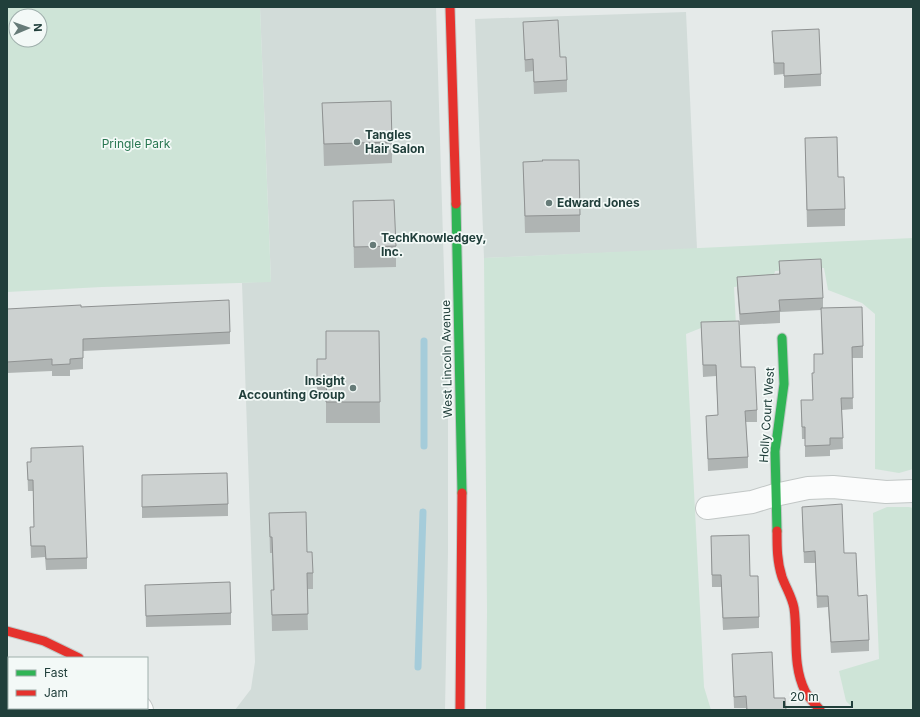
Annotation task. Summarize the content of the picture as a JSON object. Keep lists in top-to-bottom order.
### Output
{
  "streets": {
    "street": ["West Lincoln Avenue", "Holly Court West"]
  },
  "parks": ["Pringle Park"],
  "places": [
    "Tangles Hair Salon",
    "Edward Jones",
    "TechKnowledgey, Inc.",
    "Insight Accounting Group"
  ],
  "legend": ["Fast", "Jam"],
  "scale_bar": "20 m",
  "north": "right"
}
